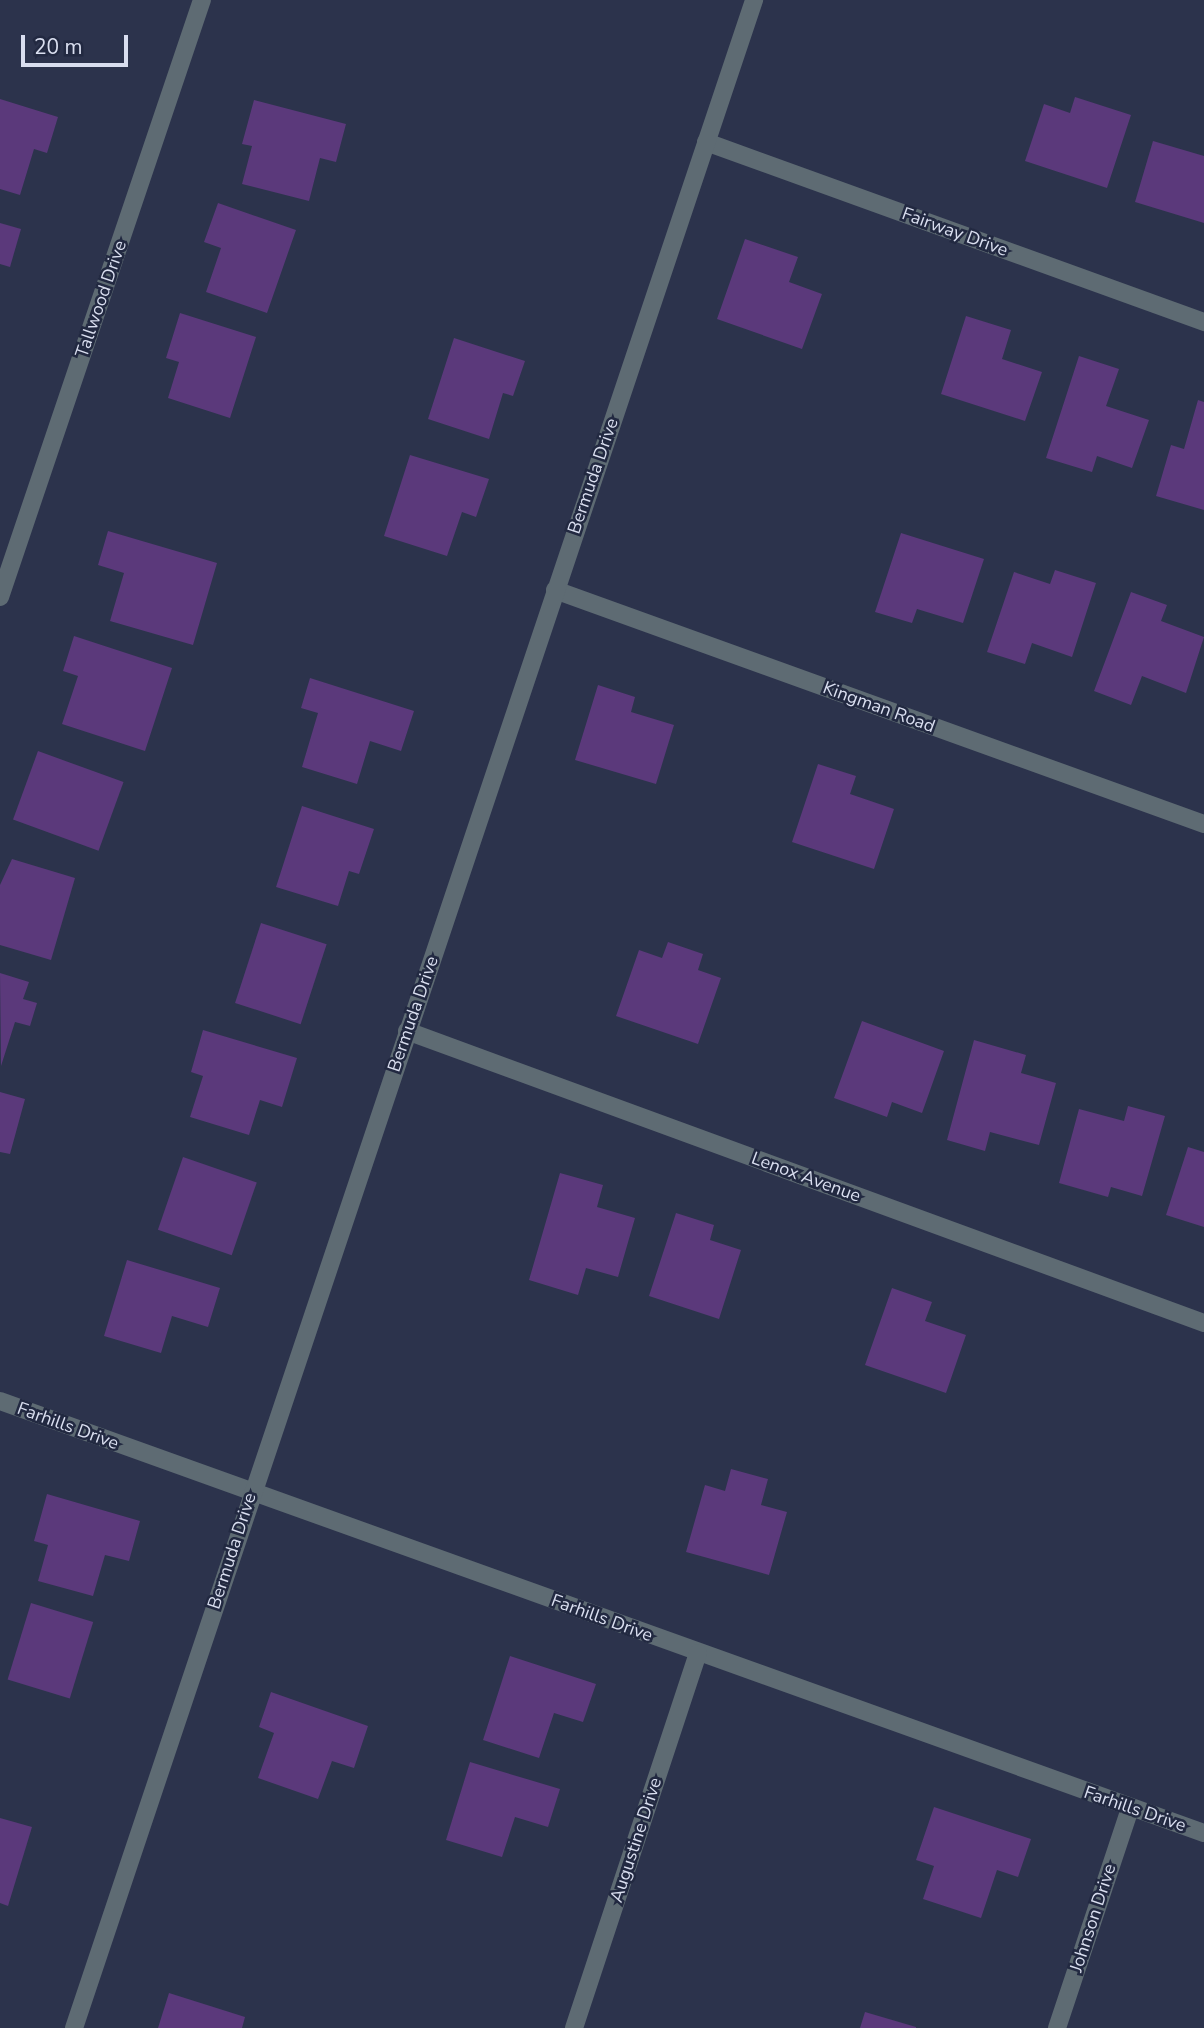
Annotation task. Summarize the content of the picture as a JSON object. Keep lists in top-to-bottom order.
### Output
{
  "streets": {
    "street": [
      "Fairway Drive",
      "Tallwood Drive",
      "Bermuda Drive",
      "Kingman Road",
      "Lenox Avenue",
      "Farhills Drive",
      "Augustine Drive",
      "Johnson Drive"
    ]
  },
  "crossings": [
    ["Fairway Drive", "Bermuda Drive"],
    ["Bermuda Drive", "Kingman Road"],
    ["Bermuda Drive", "Lenox Avenue"],
    ["Bermuda Drive", "Farhills Drive"],
    ["Farhills Drive", "Augustine Drive"],
    ["Farhills Drive", "Johnson Drive"]
  ],
  "scale_bar": "20 m"
}
